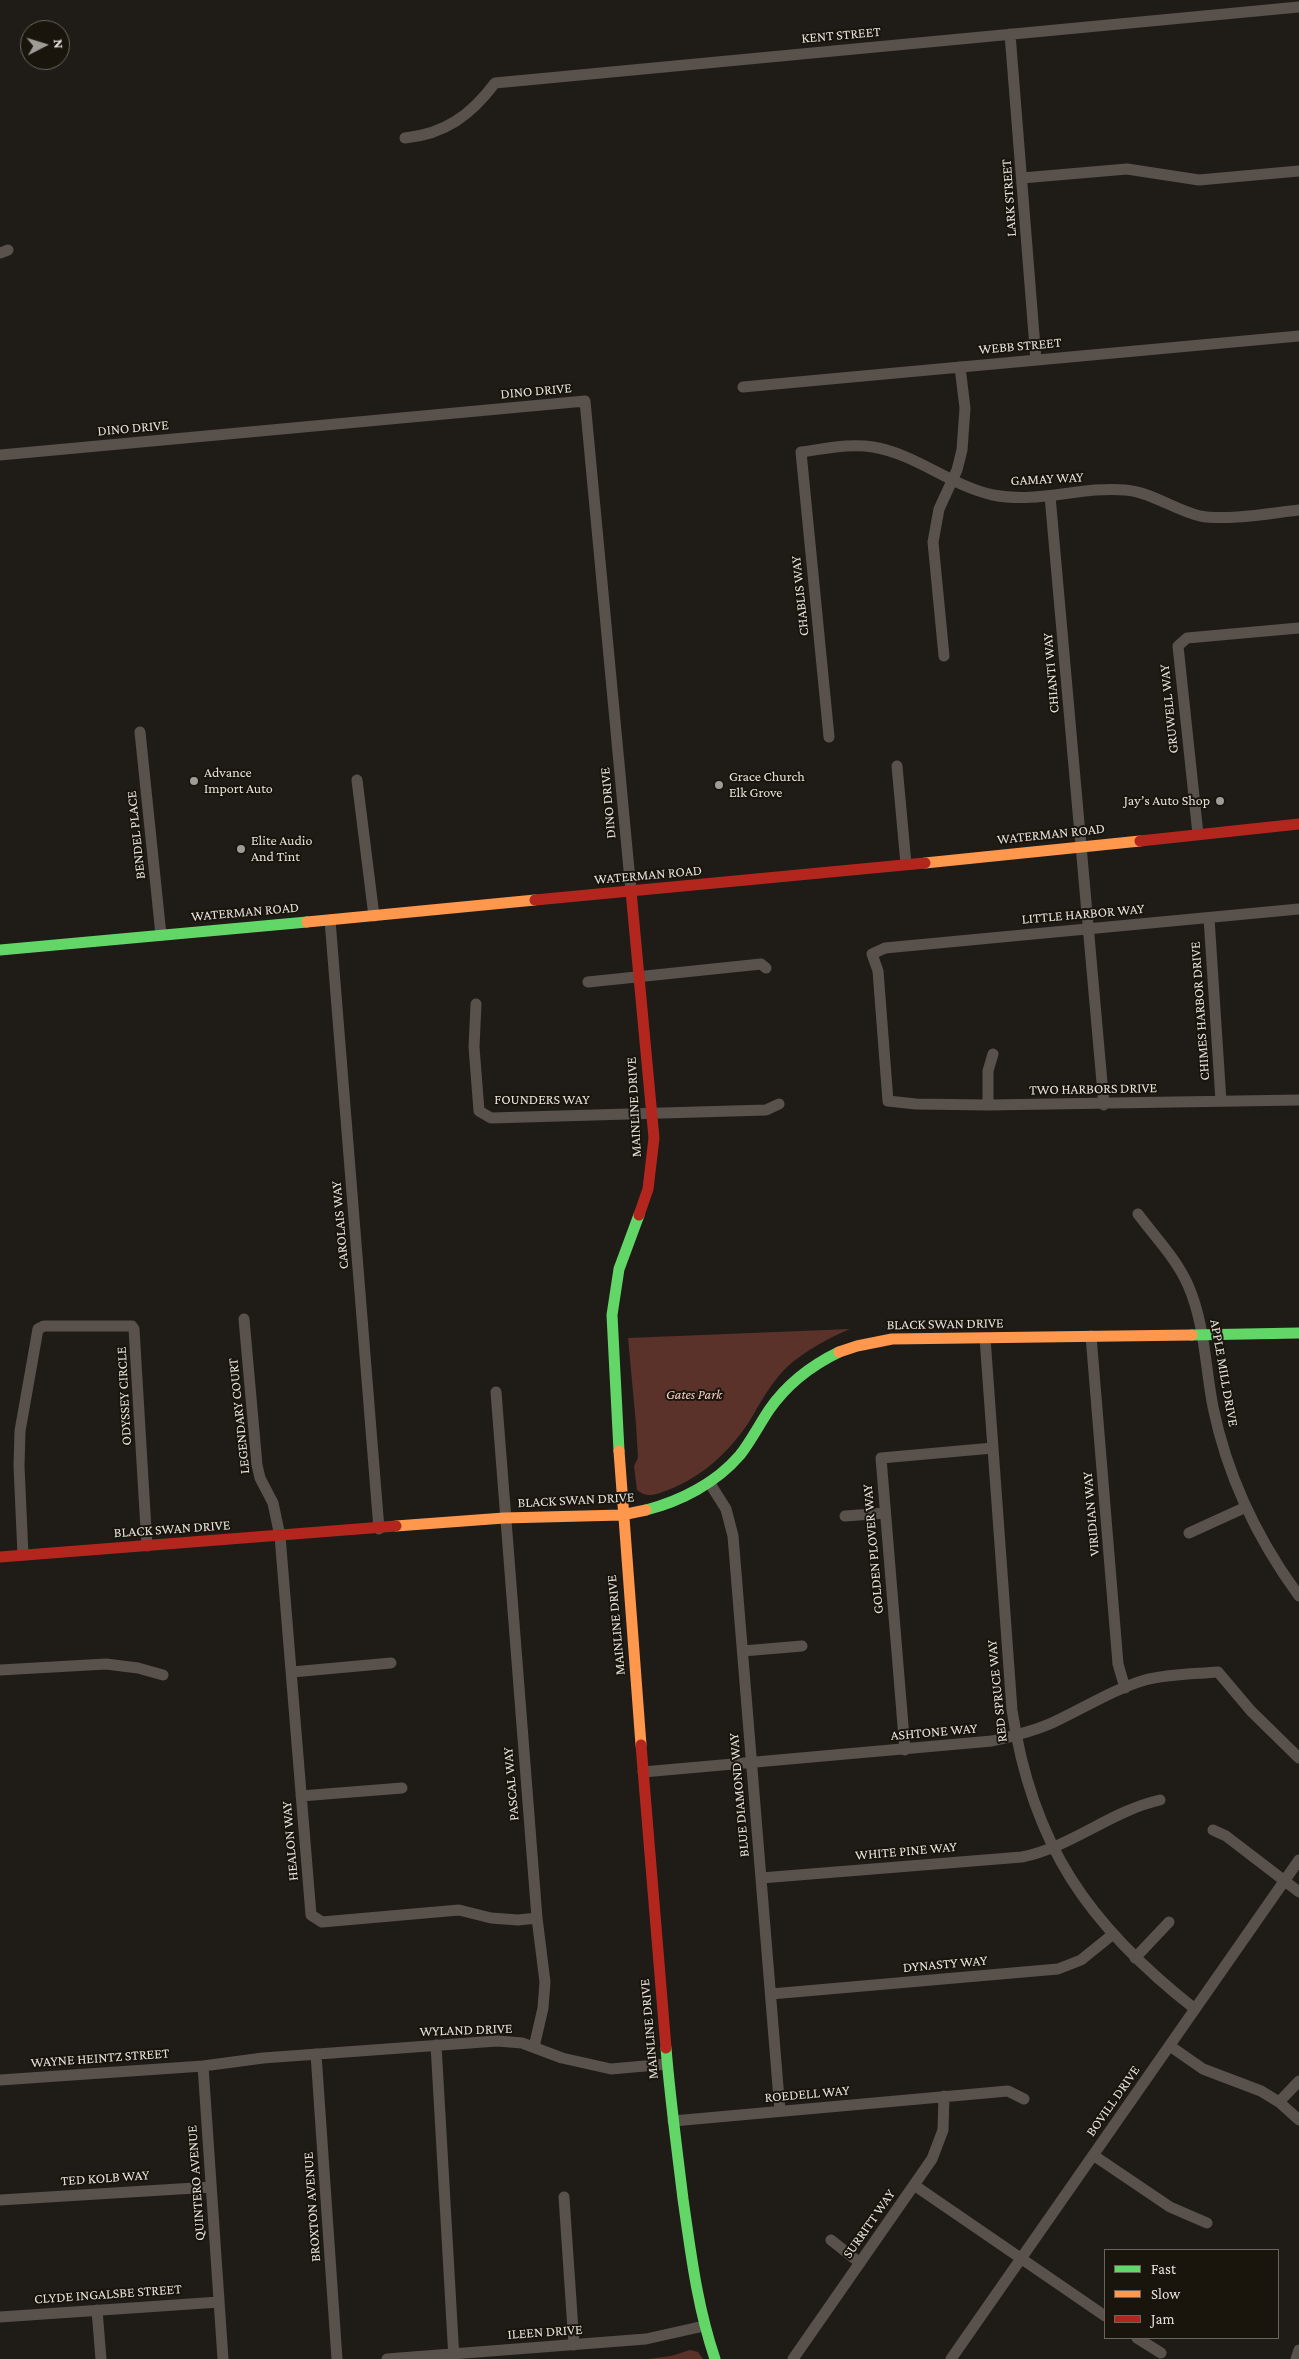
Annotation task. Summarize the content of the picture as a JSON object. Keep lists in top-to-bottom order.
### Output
{
  "streets": {
    "street": [
      "KENT STREET",
      "LARK STREET",
      "WEBB STREET",
      "DINO DRIVE",
      "GAMAY WAY",
      "CHABLIS WAY",
      "CHIANTI WAY",
      "GRUWELL WAY",
      "WATERMAN ROAD",
      "BENDEL PLACE",
      "LITTLE HARBOR WAY",
      "CHIMES HARBOR DRIVE",
      "TWO HARBORS DRIVE",
      "FOUNDERS WAY",
      "MAINLINE DRIVE",
      "CAROLAIS WAY",
      "BLACK SWAN DRIVE",
      "APPLE MILL DRIVE",
      "ODYSSEY CIRCLE",
      "LEGENDARY COURT",
      "VIRIDIAN WAY",
      "GOLDEN PLOVER WAY",
      "RED SPRUCE WAY",
      "ASHTONE WAY",
      "PASCAL WAY",
      "BLUE DIAMOND WAY",
      "HEALON WAY",
      "WHITE PINE WAY",
      "DYNASTY WAY",
      "WYLAND DRIVE",
      "WAYNE HEINTZ STREET",
      "ROEDELL WAY",
      "BOVILL DRIVE",
      "TED KOLB WAY",
      "QUINTERO AVENUE",
      "BROXTON AVENUE",
      "SURRITT WAY",
      "CLYDE INGALSBE STREET",
      "ILEEN DRIVE"
    ]
  },
  "crossings": [
    ["KENT STREET", "LARK STREET"],
    ["LARK STREET", "WEBB STREET"],
    ["DINO DRIVE", "WATERMAN ROAD"],
    ["DINO DRIVE", "MAINLINE DRIVE"],
    ["GAMAY WAY", "CHABLIS WAY"],
    ["GAMAY WAY", "CHIANTI WAY"],
    ["CHIANTI WAY", "WATERMAN ROAD"],
    ["CHIANTI WAY", "LITTLE HARBOR WAY"],
    ["CHIANTI WAY", "TWO HARBORS DRIVE"],
    ["GRUWELL WAY", "WATERMAN ROAD"],
    ["WATERMAN ROAD", "BENDEL PLACE"],
    ["WATERMAN ROAD", "MAINLINE DRIVE"],
    ["WATERMAN ROAD", "CAROLAIS WAY"],
    ["LITTLE HARBOR WAY", "CHIMES HARBOR DRIVE"],
    ["LITTLE HARBOR WAY", "TWO HARBORS DRIVE"],
    ["CHIMES HARBOR DRIVE", "TWO HARBORS DRIVE"],
    ["FOUNDERS WAY", "MAINLINE DRIVE"],
    ["MAINLINE DRIVE", "BLACK SWAN DRIVE"],
    ["MAINLINE DRIVE", "ASHTONE WAY"],
    ["MAINLINE DRIVE", "WYLAND DRIVE"],
    ["MAINLINE DRIVE", "ROEDELL WAY"],
    ["MAINLINE DRIVE", "ILEEN DRIVE"],
    ["CAROLAIS WAY", "BLACK SWAN DRIVE"],
    ["BLACK SWAN DRIVE", "APPLE MILL DRIVE"],
    ["BLACK SWAN DRIVE", "ODYSSEY CIRCLE"],
    ["BLACK SWAN DRIVE", "LEGENDARY COURT"],
    ["BLACK SWAN DRIVE", "VIRIDIAN WAY"],
    ["BLACK SWAN DRIVE", "RED SPRUCE WAY"],
    ["BLACK SWAN DRIVE", "PASCAL WAY"],
    ["BLACK SWAN DRIVE", "BLUE DIAMOND WAY"],
    ["BLACK SWAN DRIVE", "HEALON WAY"],
    ["LEGENDARY COURT", "HEALON WAY"],
    ["VIRIDIAN WAY", "ASHTONE WAY"],
    ["GOLDEN PLOVER WAY", "RED SPRUCE WAY"],
    ["GOLDEN PLOVER WAY", "ASHTONE WAY"],
    ["RED SPRUCE WAY", "ASHTONE WAY"],
    ["RED SPRUCE WAY", "WHITE PINE WAY"],
    ["RED SPRUCE WAY", "DYNASTY WAY"],
    ["RED SPRUCE WAY", "BOVILL DRIVE"],
    ["ASHTONE WAY", "BLUE DIAMOND WAY"],
    ["PASCAL WAY", "HEALON WAY"],
    ["PASCAL WAY", "WYLAND DRIVE"],
    ["BLUE DIAMOND WAY", "WHITE PINE WAY"],
    ["BLUE DIAMOND WAY", "DYNASTY WAY"],
    ["BLUE DIAMOND WAY", "ROEDELL WAY"],
    ["WYLAND DRIVE", "WAYNE HEINTZ STREET"],
    ["WYLAND DRIVE", "QUINTERO AVENUE"],
    ["WYLAND DRIVE", "BROXTON AVENUE"],
    ["WAYNE HEINTZ STREET", "QUINTERO AVENUE"],
    ["ROEDELL WAY", "SURRITT WAY"],
    ["TED KOLB WAY", "QUINTERO AVENUE"],
    ["QUINTERO AVENUE", "CLYDE INGALSBE STREET"]
  ],
  "parks": ["Gates Park"],
  "places": [
    "Advance Import Auto",
    "Grace Church Elk Grove",
    "Jay’s Auto Shop",
    "Elite Audio And Tint"
  ],
  "legend": ["Fast", "Slow", "Jam"],
  "north": "right"
}
